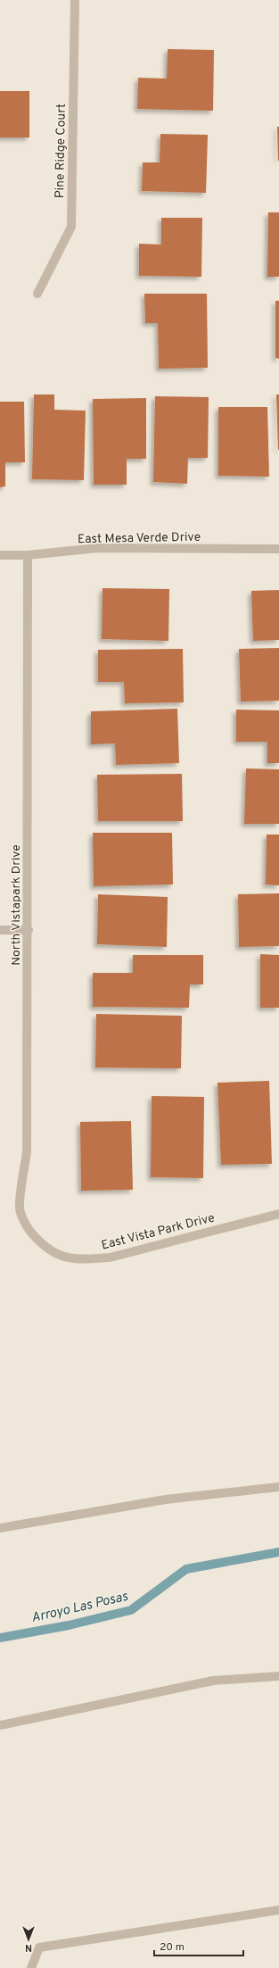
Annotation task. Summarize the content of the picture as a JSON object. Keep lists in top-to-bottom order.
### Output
{
  "streets": {
    "street": [
      "Pine Ridge Court",
      "East Mesa Verde Drive",
      "North Vistapark Drive",
      "East Vista Park Drive"
    ]
  },
  "crossings": [
    ["East Mesa Verde Drive", "North Vistapark Drive"],
    ["North Vistapark Drive", "East Vista Park Drive"]
  ],
  "water": ["Arroyo Las Posas"],
  "scale_bar": "20 m",
  "north": "bottom"
}
